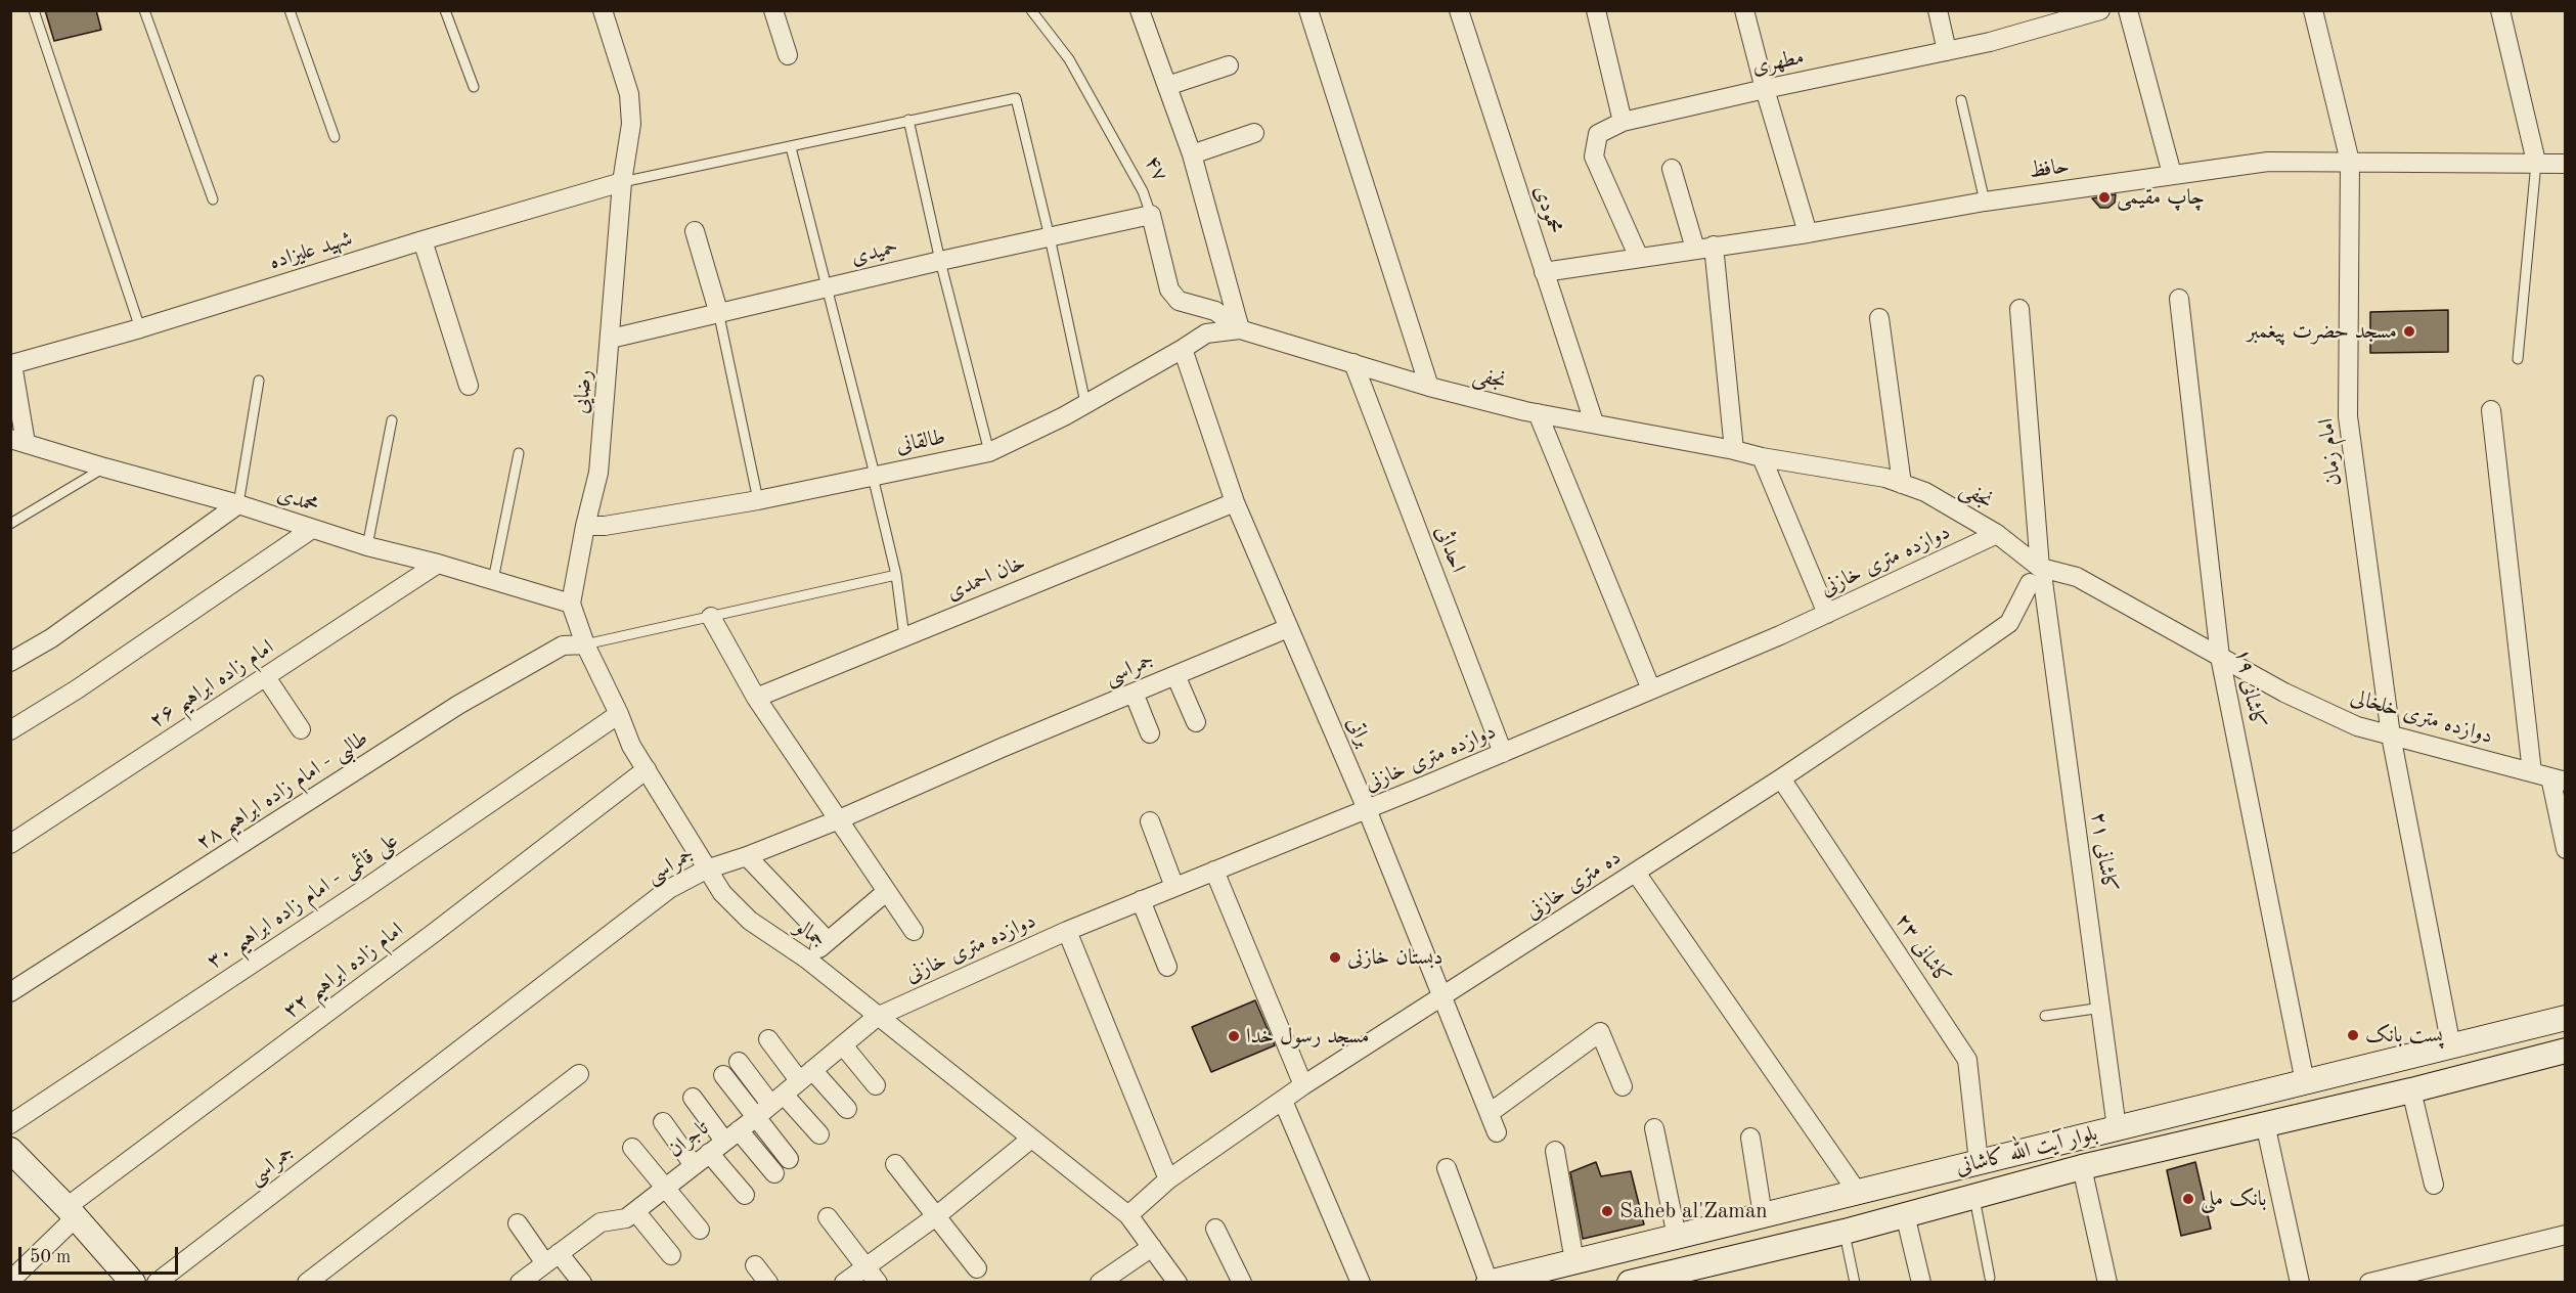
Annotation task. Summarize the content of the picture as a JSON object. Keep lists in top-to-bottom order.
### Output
{
  "streets": {
    "main road": ["بلوار آیت الله کاشانی"],
    "street": [
      "مطهری",
      "۴۷",
      "حافظ",
      "محمودی",
      "شهید علیزاده",
      "حمیدی",
      "نجفی",
      "رضایی",
      "طالقانی",
      "امام زمان",
      "محمدی",
      "احداثی",
      "دوازده متری خازنی",
      "خان احمدی",
      "جمراسی",
      "امام زاده ابراهیم ۲۶",
      "کاشانی ۱۹",
      "دوازده متری خلخالی",
      "براتی",
      "طالبی - امام زاده ابراهیم ۲۸",
      "کاشانی ۲۱",
      "ده متری خازنی",
      "علی قائمی - امام زاده ابراهیم ۳۰",
      "جمالو",
      "کاشانی ۲۳",
      "امام زاده ابراهیم ۳۲",
      "تاجران"
    ]
  },
  "crossings": [
    ["مطهری", "حافظ"],
    ["۴۷", "حمیدی"],
    ["۴۷", "نجفی"],
    ["۴۷", "طالقانی"],
    ["حافظ", "محمودی"],
    ["حافظ", "امام زمان"],
    ["محمودی", "نجفی"],
    ["شهید علیزاده", "رضایی"],
    ["حمیدی", "رضایی"],
    ["نجفی", "طالقانی"],
    ["نجفی", "احداثی"],
    ["نجفی", "دوازده متری خازنی"],
    ["نجفی", "دوازده متری خلخالی"],
    ["نجفی", "کاشانی ۲۱"],
    ["نجفی", "ده متری خازنی"],
    ["رضایی", "طالقانی"],
    ["رضایی", "محمدی"],
    ["رضایی", "جمالو"],
    ["طالقانی", "براتی"],
    ["امام زمان", "دوازده متری خلخالی"],
    ["امام زمان", "بلوار آیت الله کاشانی"],
    ["محمدی", "امام زاده ابراهیم ۲۶"],
    ["محمدی", "جمالو"],
    ["احداثی", "دوازده متری خازنی"],
    ["دوازده متری خازنی", "براتی"],
    ["دوازده متری خازنی", "جمالو"],
    ["دوازده متری خازنی", "تاجران"],
    ["خان احمدی", "براتی"],
    ["جمراسی", "براتی"],
    ["جمراسی", "جمالو"],
    ["کاشانی ۱۹", "دوازده متری خلخالی"],
    ["کاشانی ۱۹", "بلوار آیت الله کاشانی"],
    ["دوازده متری خلخالی", "کاشانی ۲۱"],
    ["دوازده متری خلخالی", "ده متری خازنی"],
    ["براتی", "ده متری خازنی"],
    ["طالبی - امام زاده ابراهیم ۲۸", "جمالو"],
    ["کاشانی ۲۱", "ده متری خازنی"],
    ["کاشانی ۲۱", "بلوار آیت الله کاشانی"],
    ["ده متری خازنی", "جمالو"],
    ["ده متری خازنی", "کاشانی ۲۳"],
    ["علی قائمی - امام زاده ابراهیم ۳۰", "جمالو"],
    ["جمالو", "امام زاده ابراهیم ۳۲"],
    ["جمالو", "تاجران"],
    ["کاشانی ۲۳", "بلوار آیت الله کاشانی"]
  ],
  "places": [
    "چاپ مقیمی",
    "مسجد حضرت پیغمبر",
    "دبستان خازنی",
    "پست بانک",
    "مسجد رسول خدا",
    "بانک ملی",
    "Saheb al'Zaman"
  ],
  "scale_bar": "50 m"
}
